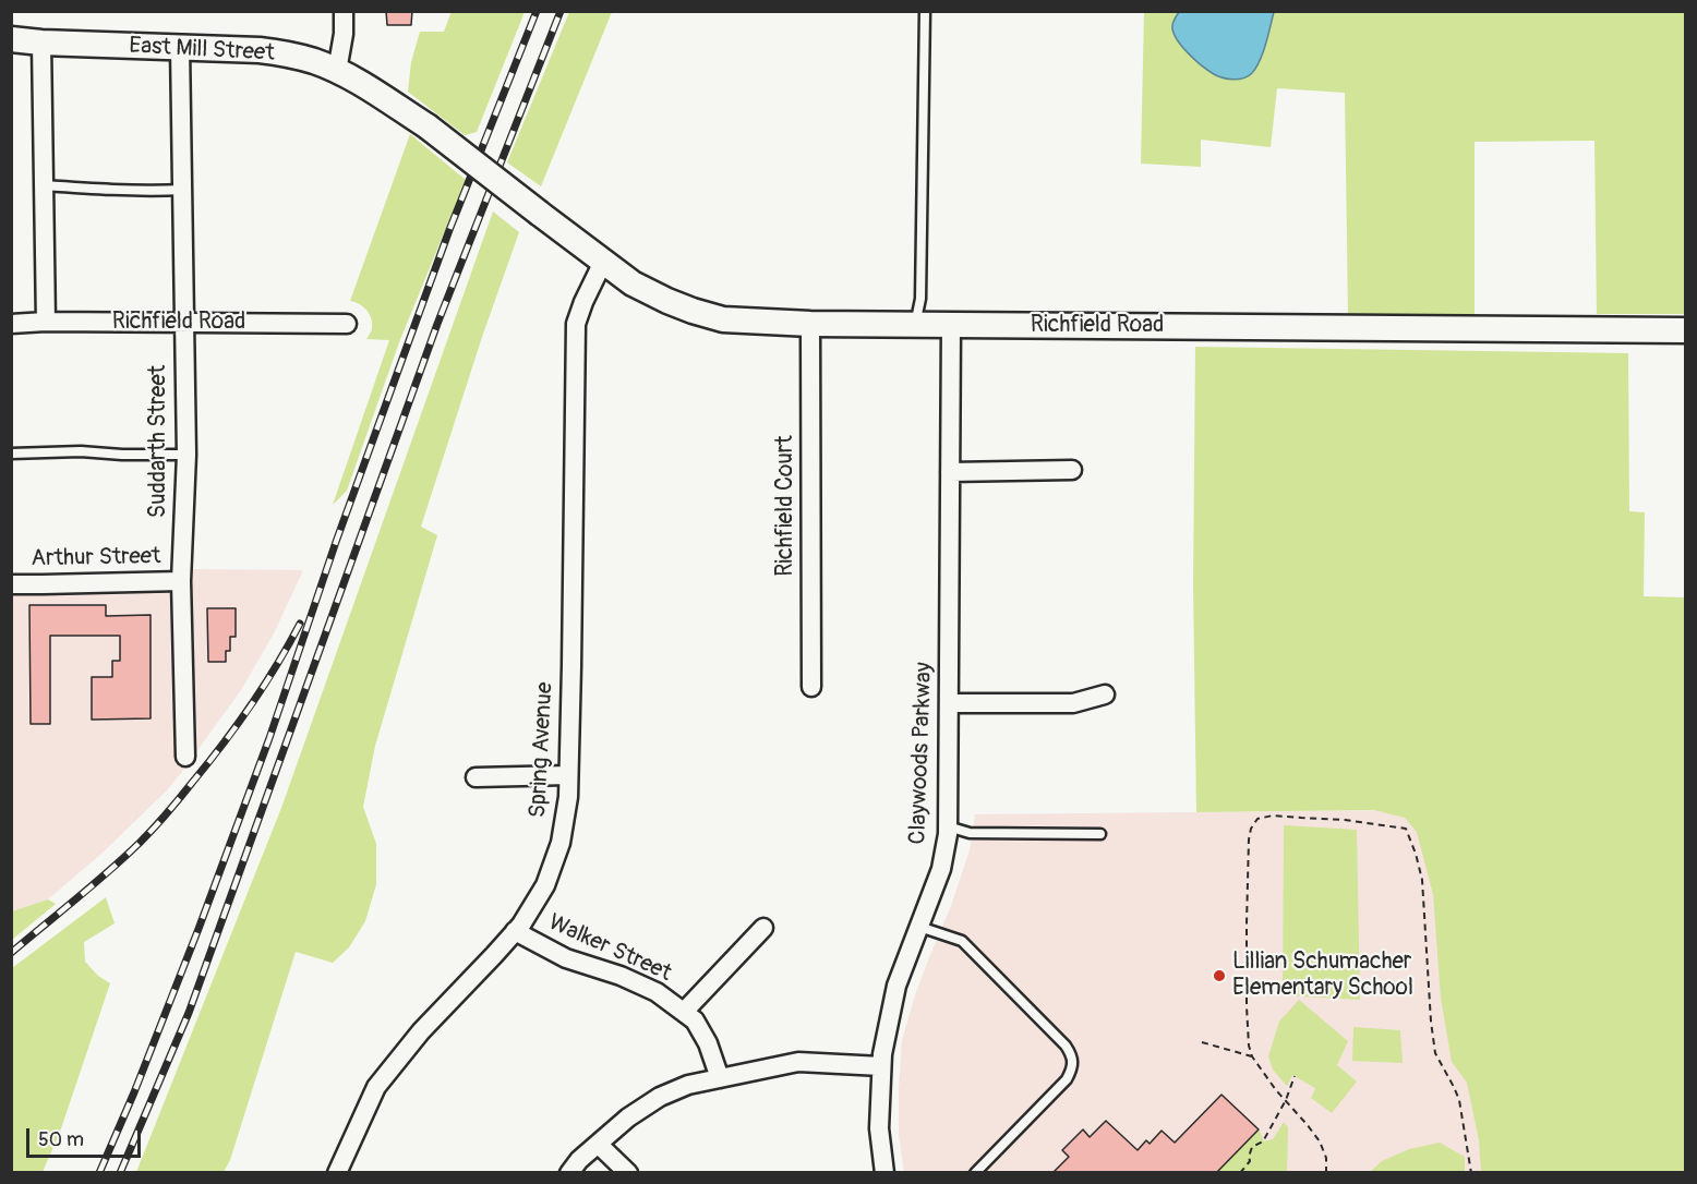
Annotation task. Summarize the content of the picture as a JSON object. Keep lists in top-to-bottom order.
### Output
{
  "streets": {
    "street": [
      "East Mill Street",
      "Richfield Road",
      "Suddarth Street",
      "Richfield Court",
      "Arthur Street",
      "Spring Avenue",
      "Claywoods Parkway",
      "Walker Street"
    ]
  },
  "crossings": [
    ["East Mill Street", "Richfield Road"],
    ["East Mill Street", "Suddarth Street"],
    ["Richfield Road", "Suddarth Street"],
    ["Richfield Road", "Richfield Court"],
    ["Richfield Road", "Spring Avenue"],
    ["Richfield Road", "Claywoods Parkway"],
    ["Suddarth Street", "Arthur Street"],
    ["Spring Avenue", "Walker Street"]
  ],
  "places": ["Lillian Schumacher Elementary School"],
  "scale_bar": "50 m"
}
